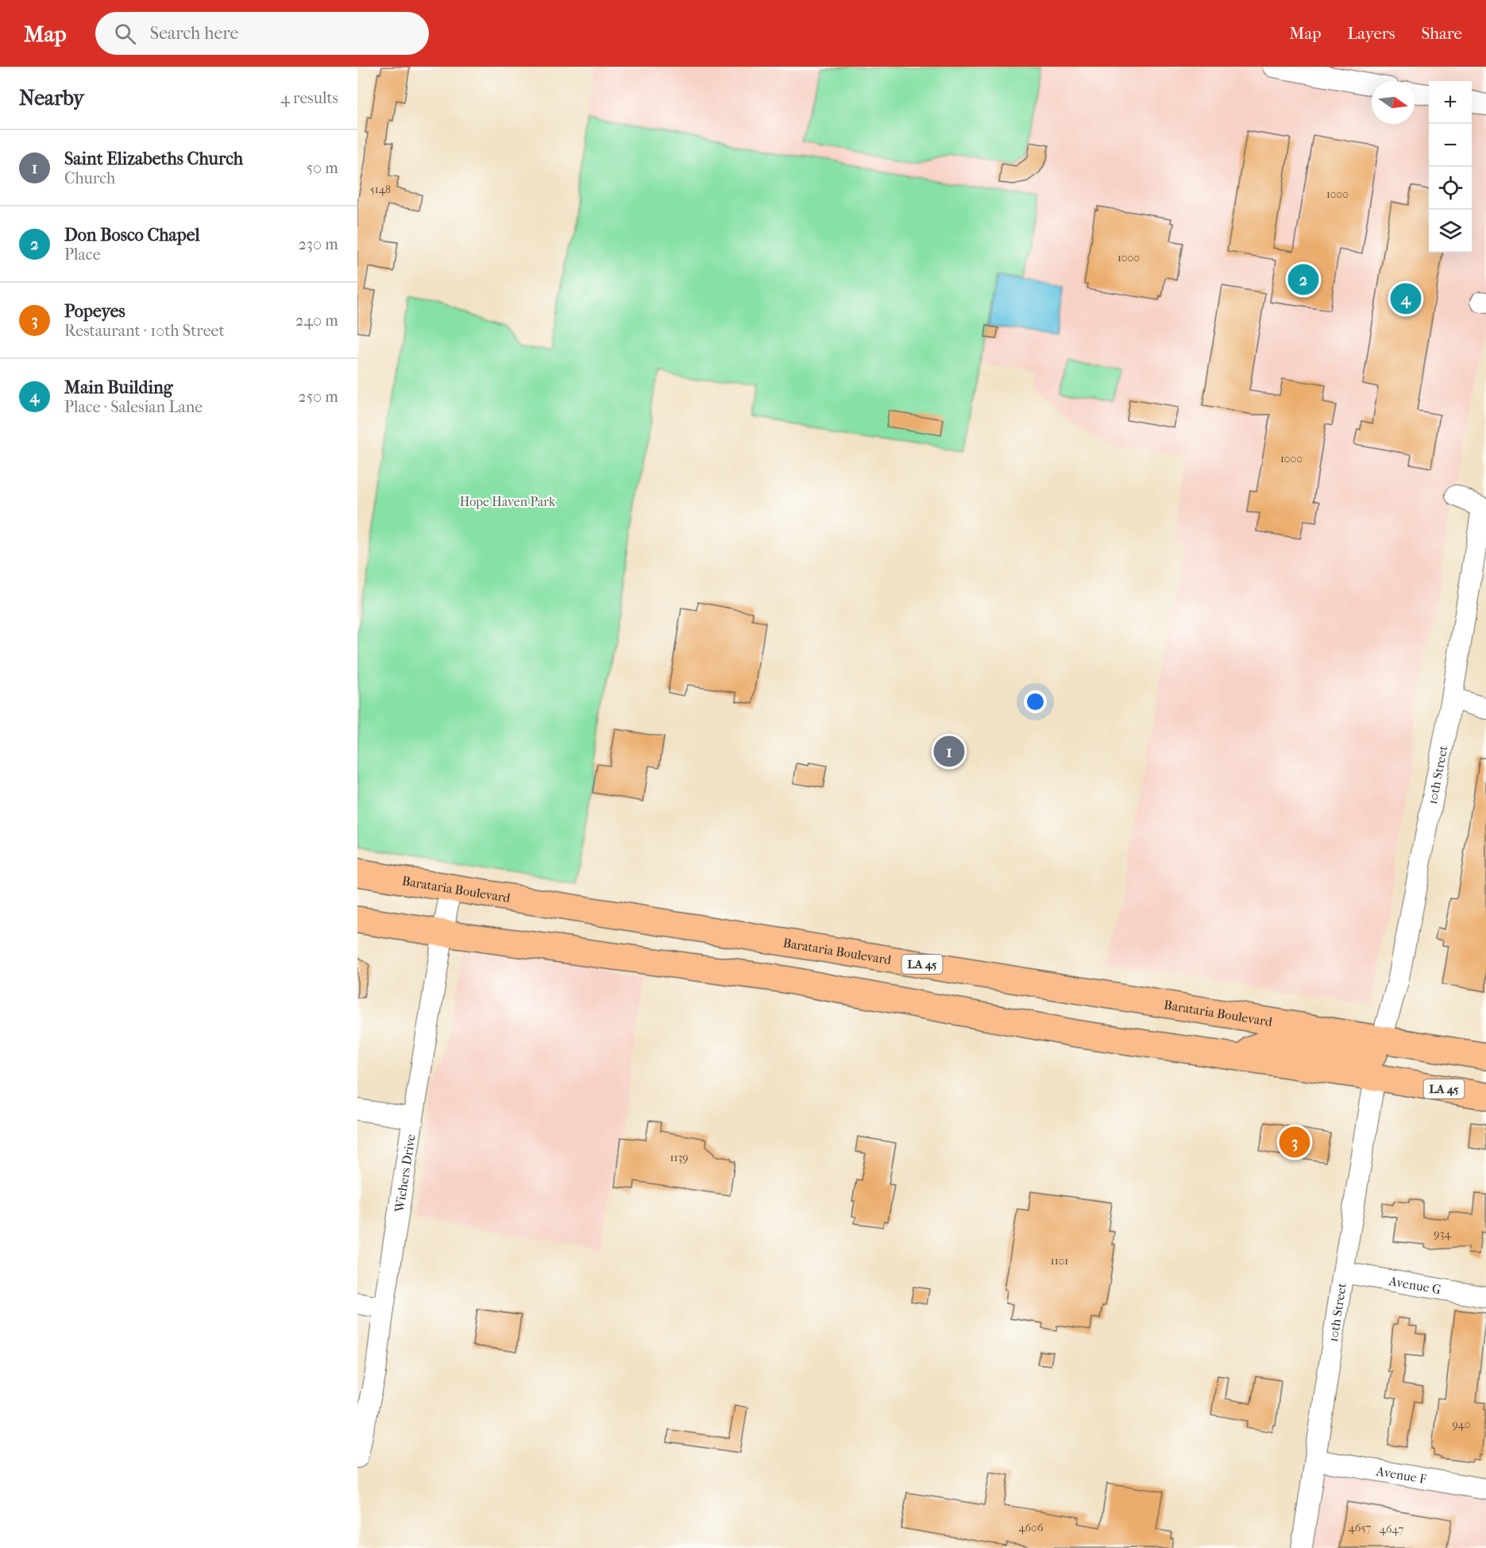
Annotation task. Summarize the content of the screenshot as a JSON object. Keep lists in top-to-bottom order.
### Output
{
  "streets": {
    "main road": ["Barataria Boulevard", "LA 45"],
    "street": [
      "10th Street",
      "Wichers Drive",
      "Avenue G",
      "Avenue F"
    ]
  },
  "crossings": [
    ["10th Street", "Barataria Boulevard"],
    ["10th Street", "LA 45"],
    ["10th Street", "Avenue G"],
    ["10th Street", "Avenue F"],
    ["Barataria Boulevard", "Wichers Drive"],
    ["LA 45", "Wichers Drive"]
  ],
  "parks": ["Hope Haven Park"],
  "house_numbers": [
    "5148",
    "1000",
    "1000",
    "1000",
    "1139",
    "934",
    "1101",
    "940",
    "4606",
    "4657",
    "4647"
  ],
  "north": "right",
  "page": {
    "header": "Map",
    "search": "Search here",
    "nav": ["Map", "Layers", "Share"],
    "heading": ["Nearby", "4 results"],
    "map_buttons": ["+", "−"],
    "list": [
      {
        "mark": "1",
        "name": "Saint Elizabeths Church",
        "note": "Church",
        "value": "50 m"
      },
      {
        "mark": "2",
        "name": "Don Bosco Chapel",
        "note": "Place",
        "value": "230 m"
      },
      {
        "mark": "3",
        "name": "Popeyes",
        "note": "Restaurant · 10th Street",
        "value": "240 m"
      },
      {
        "mark": "4",
        "name": "Main Building",
        "note": "Place · Salesian Lane",
        "value": "250 m"
      }
    ],
    "pins": [
      "2",
      "4",
      "1",
      "3"
    ]
  }
}
